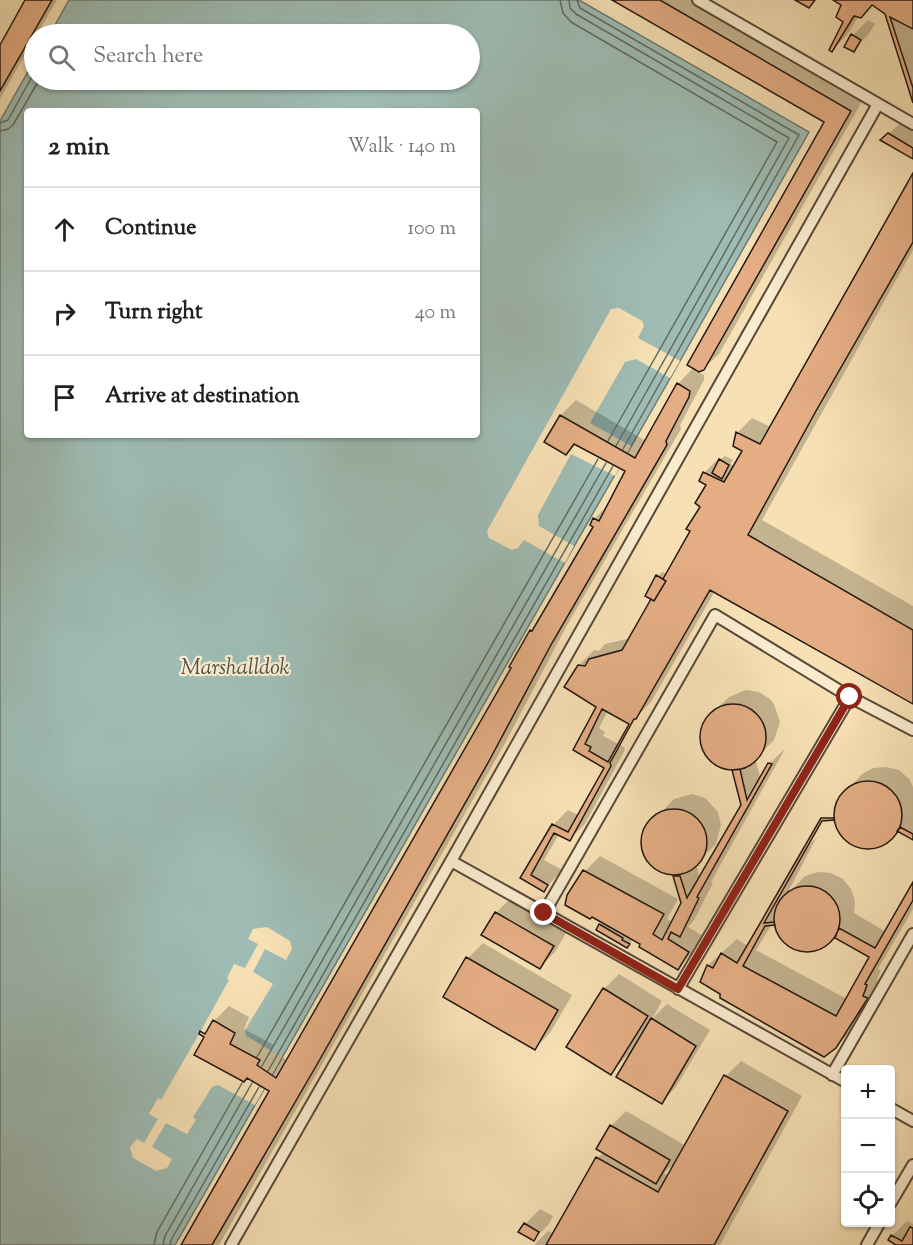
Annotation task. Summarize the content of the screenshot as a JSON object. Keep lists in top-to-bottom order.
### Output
{
  "water": ["Marshalldok"],
  "page": {
    "search": "Search here",
    "heading": ["2 min", "Walk · 140 m"],
    "list": [
      ["Continue", "100 m"],
      ["Turn right", "40 m"],
      "Arrive at destination"
    ],
    "map_buttons": ["+", "−"]
  }
}
